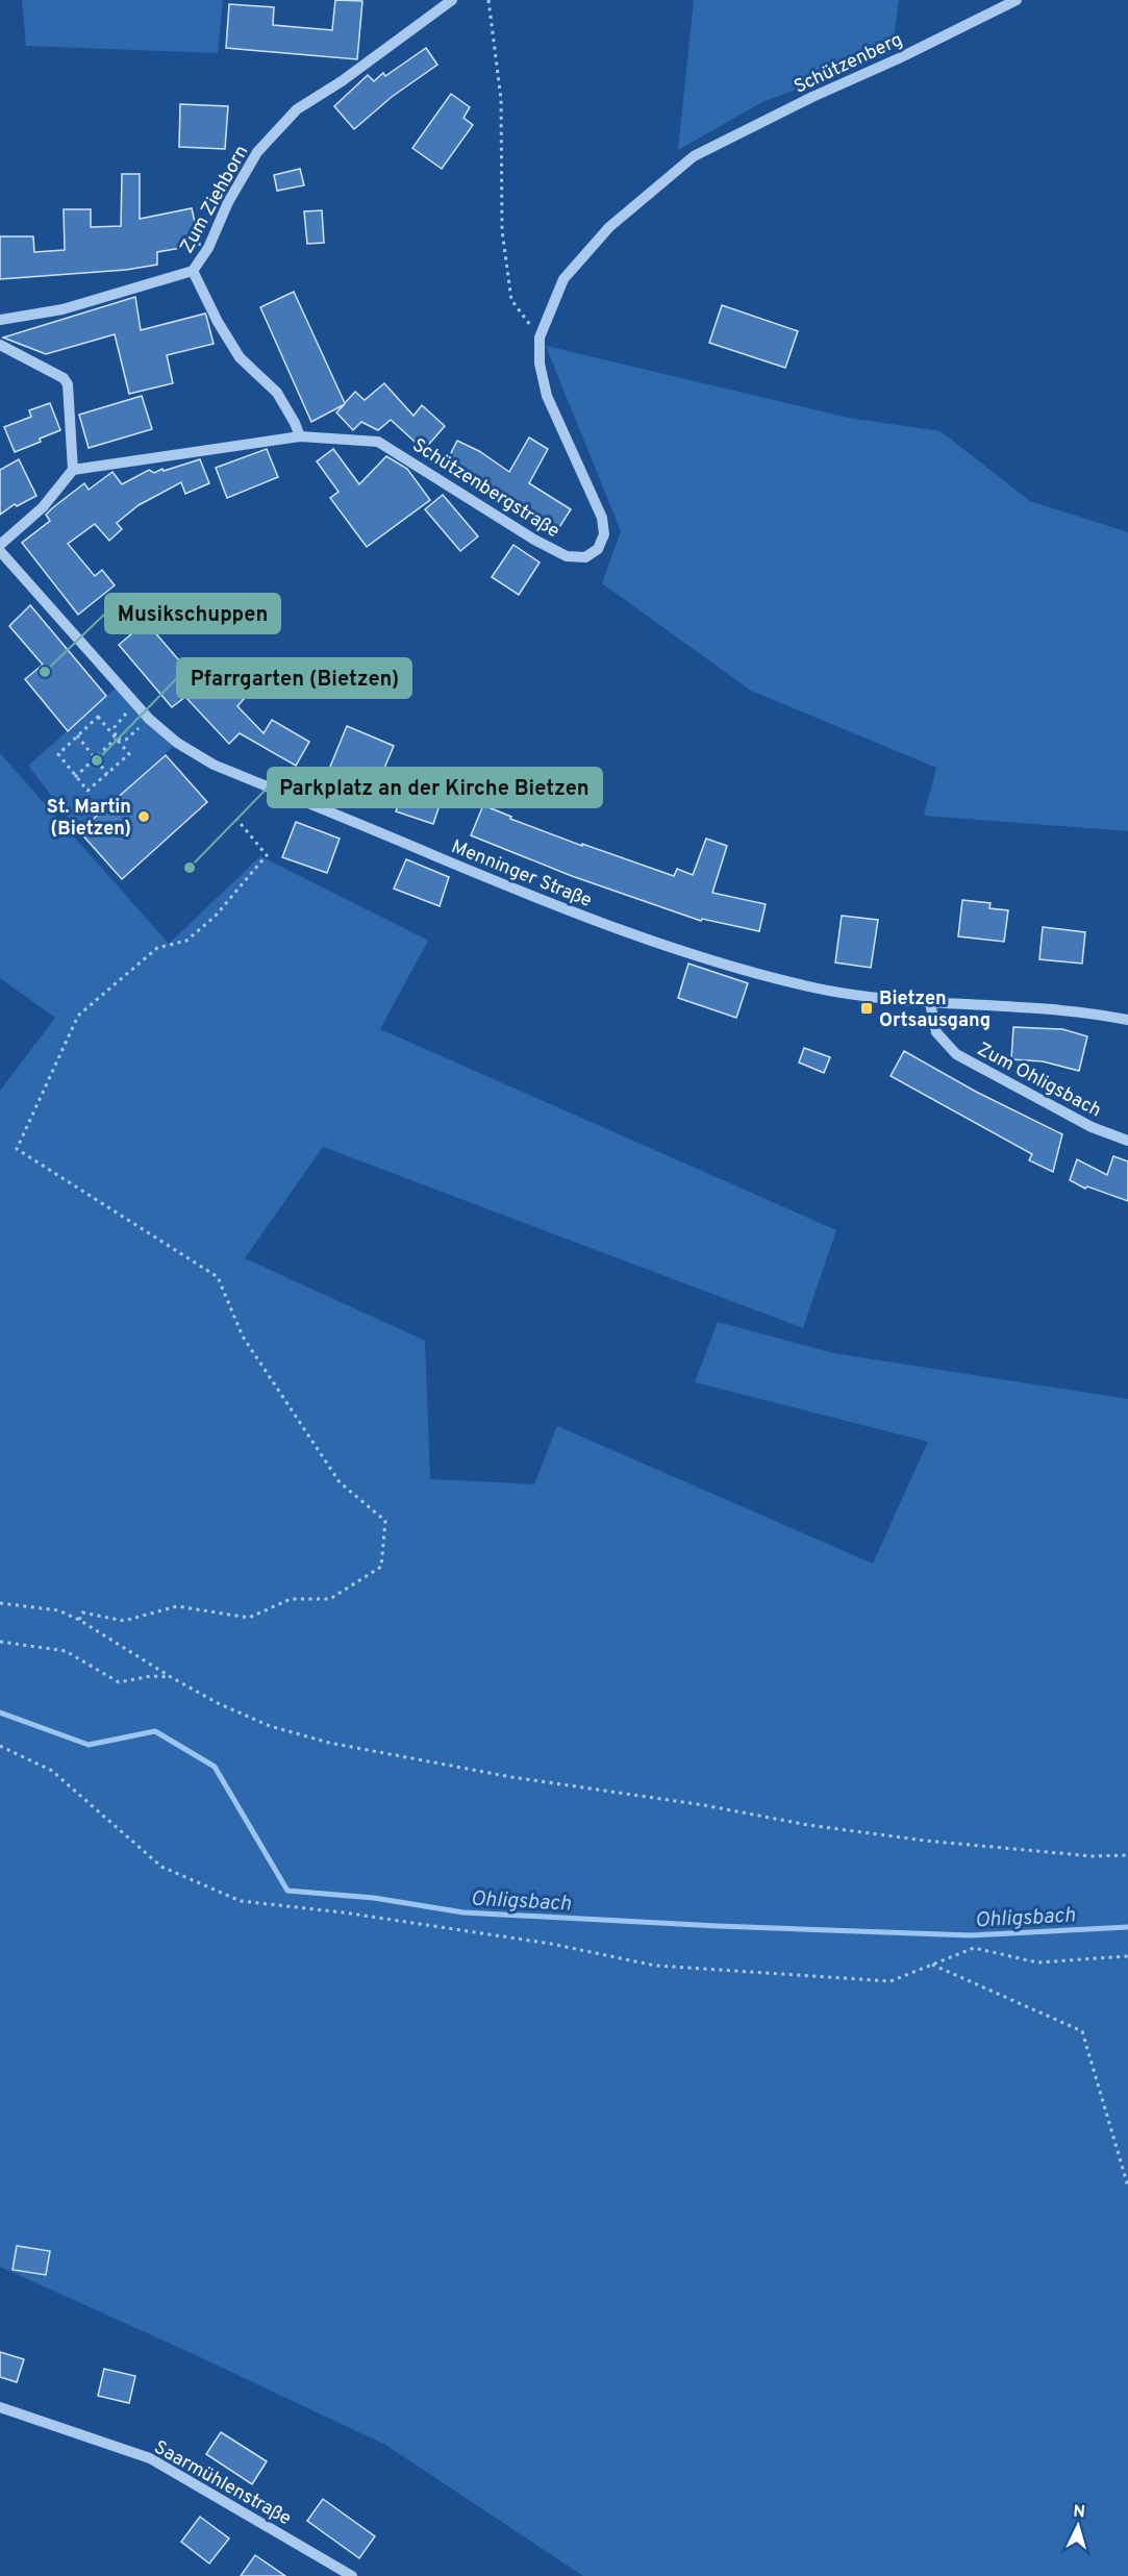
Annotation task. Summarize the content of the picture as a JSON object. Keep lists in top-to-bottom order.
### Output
{
  "streets": {
    "street": [
      "Schützenberg",
      "Zum Ziehborn",
      "Schützenbergstraße",
      "Menninger Straße",
      "Zum Ohligsbach",
      "Saarmühlenstraße"
    ]
  },
  "crossings": [
    ["Schützenberg", "Schützenbergstraße"],
    ["Menninger Straße", "Zum Ohligsbach"]
  ],
  "water": ["Ohligsbach"],
  "places": {
    "other": [
      "Musikschuppen",
      "Pfarrgarten (Bietzen)",
      "St. Martin (Bietzen)",
      "Parkplatz an der Kirche Bietzen"
    ],
    "transit": ["Bietzen Ortsausgang"]
  },
  "north": "top"
}
